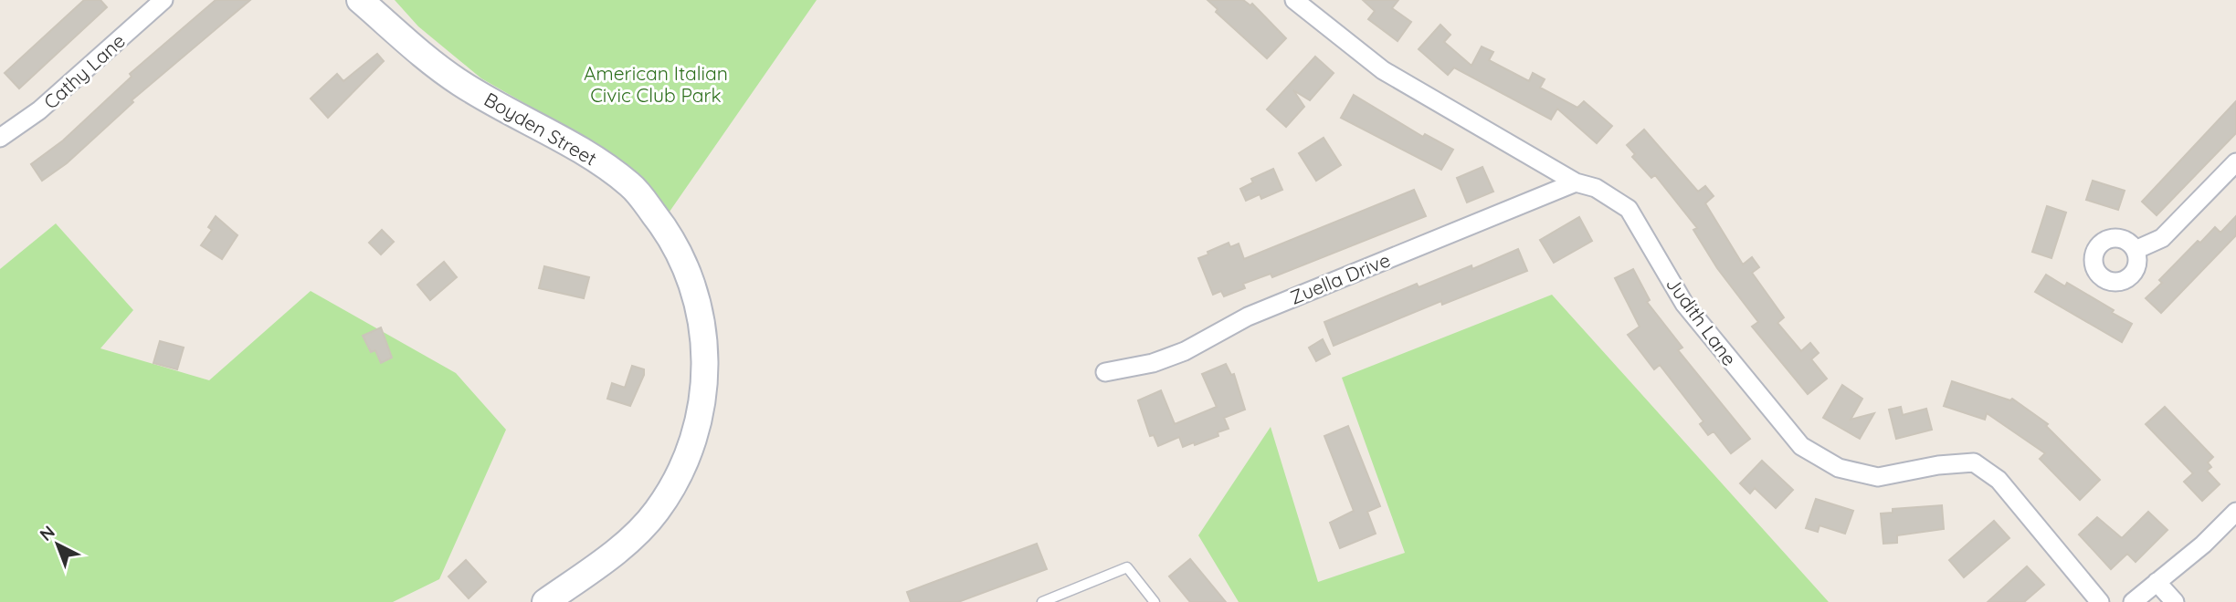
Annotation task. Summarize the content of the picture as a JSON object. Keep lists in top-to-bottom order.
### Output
{
  "streets": {
    "street": [
      "Cathy Lane",
      "Boyden Street",
      "Zuella Drive",
      "Judith Lane"
    ]
  },
  "crossings": [
    ["Zuella Drive", "Judith Lane"]
  ],
  "parks": ["American Italian Civic Club Park"],
  "north": "top left"
}
